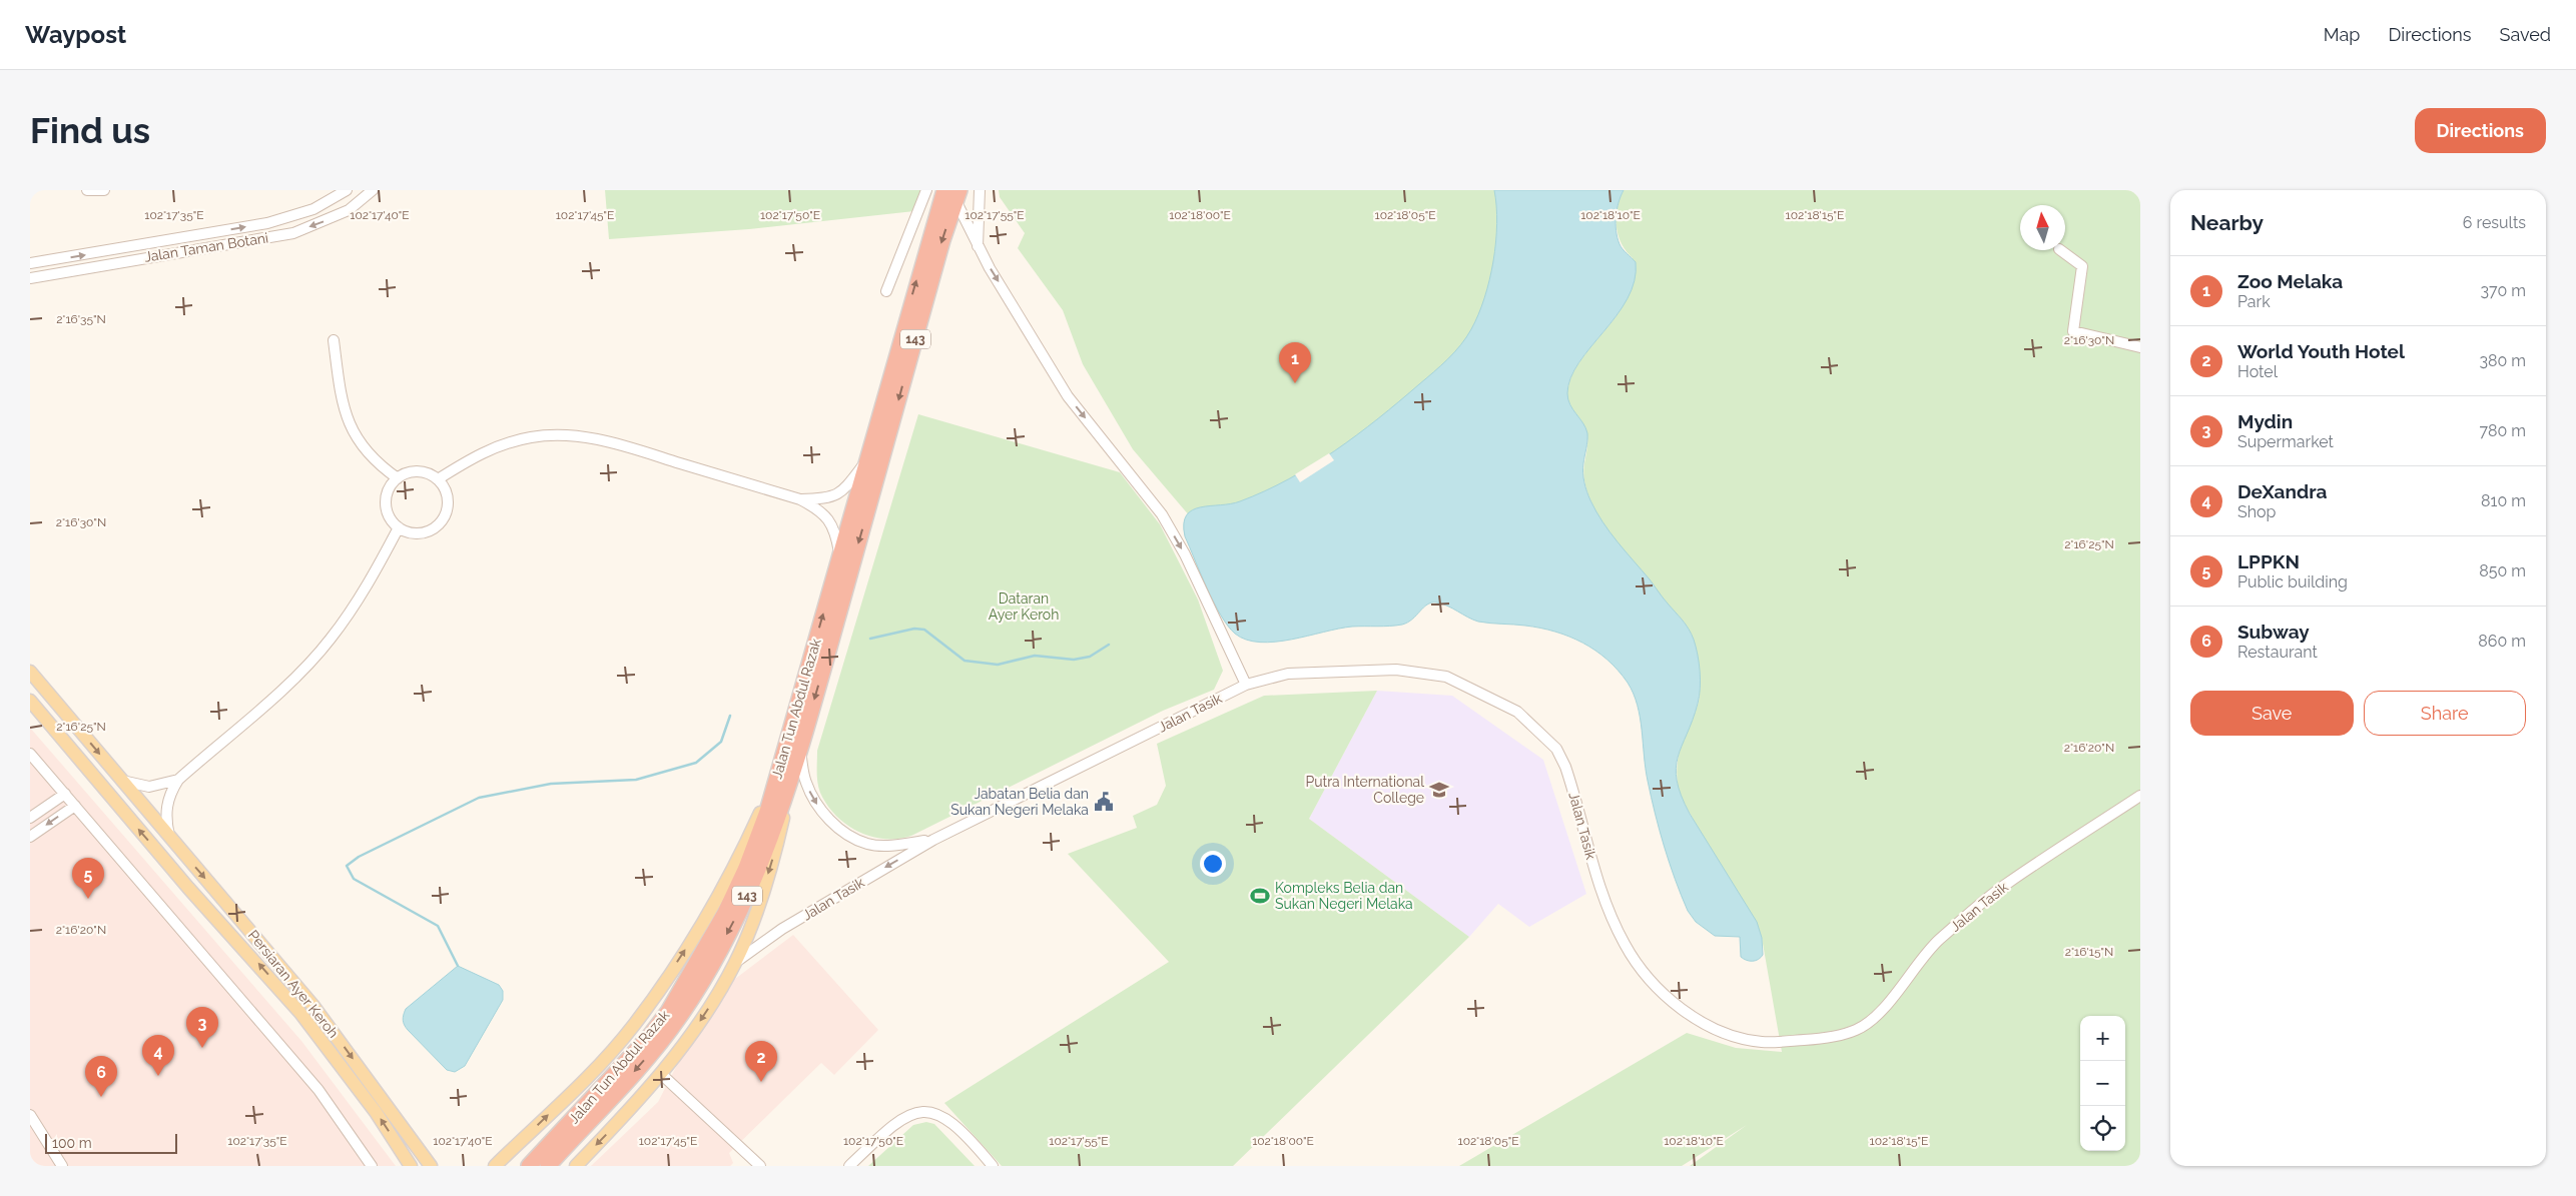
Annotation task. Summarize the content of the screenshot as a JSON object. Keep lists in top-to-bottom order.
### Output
{
  "streets": {
    "highway": ["143", "Jalan Tun Abdul Razak"],
    "main road": ["Persiaran Ayer Keroh"],
    "street": ["Jalan Taman Botani", "Jalan Tasik"]
  },
  "crossings": [
    ["Jalan Tun Abdul Razak", "Jalan Tasik"]
  ],
  "parks": ["Dataran Ayer Keroh"],
  "places": {
    "school or university": ["Putra International College"],
    "public building": ["Jabatan Belia dan Sukan Negeri Melaka"],
    "sports": ["Kompleks Belia dan Sukan Negeri Melaka"]
  },
  "scale_bar": "100 m",
  "north": "top",
  "page": {
    "header": "Waypost",
    "nav": ["Map", "Directions", "Saved"],
    "buttons": [
      "Directions",
      ["Save", "Share"]
    ],
    "title": "Find us",
    "heading": ["Nearby", "6 results"],
    "list": [
      {
        "mark": "1",
        "name": "Zoo Melaka",
        "note": "Park",
        "value": "370 m"
      },
      {
        "mark": "2",
        "name": "World Youth Hotel",
        "note": "Hotel",
        "value": "380 m"
      },
      {
        "mark": "3",
        "name": "Mydin",
        "note": "Supermarket",
        "value": "780 m"
      },
      {
        "mark": "4",
        "name": "DeXandra",
        "note": "Shop",
        "value": "810 m"
      },
      {
        "mark": "5",
        "name": "LPPKN",
        "note": "Public building",
        "value": "850 m"
      },
      {
        "mark": "6",
        "name": "Subway",
        "note": "Restaurant",
        "value": "860 m"
      }
    ],
    "pins": [
      "1",
      "5",
      "3",
      "4",
      "2",
      "6"
    ],
    "map_buttons": ["+", "−"],
    "scale": "100 m"
  },
  "coordinates": [
    "102°17'35\"E",
    "102°17'40\"E",
    "102°17'45\"E",
    "102°17'50\"E",
    "102°17'55\"E",
    "102°18'00\"E",
    "102°18'05\"E",
    "102°18'10\"E",
    "102°18'15\"E",
    "2°16'35\"N",
    "2°16'30\"N",
    "2°16'25\"N",
    "2°16'20\"N",
    "2°16'15\"N"
  ]
}
